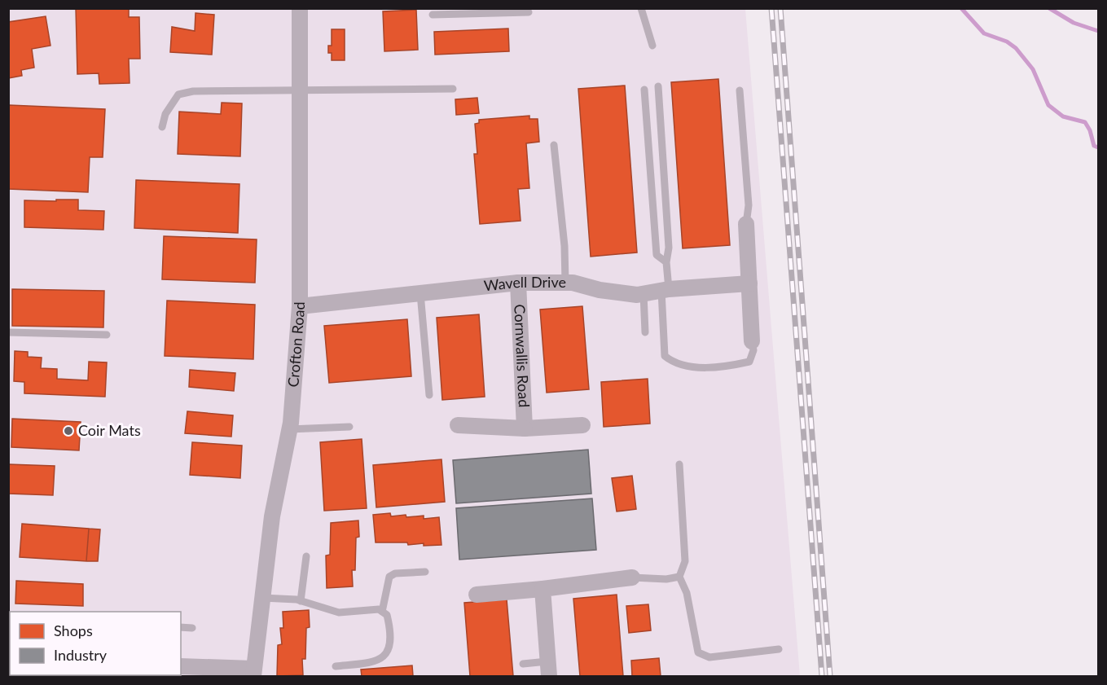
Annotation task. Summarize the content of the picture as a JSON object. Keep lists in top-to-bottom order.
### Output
{
  "streets": {
    "street": ["Wavell Drive", "Crofton Road", "Cornwallis Road"]
  },
  "crossings": [
    ["Wavell Drive", "Crofton Road"],
    ["Wavell Drive", "Cornwallis Road"]
  ],
  "places": ["Coir Mats"],
  "legend": ["Shops", "Industry"]
}
